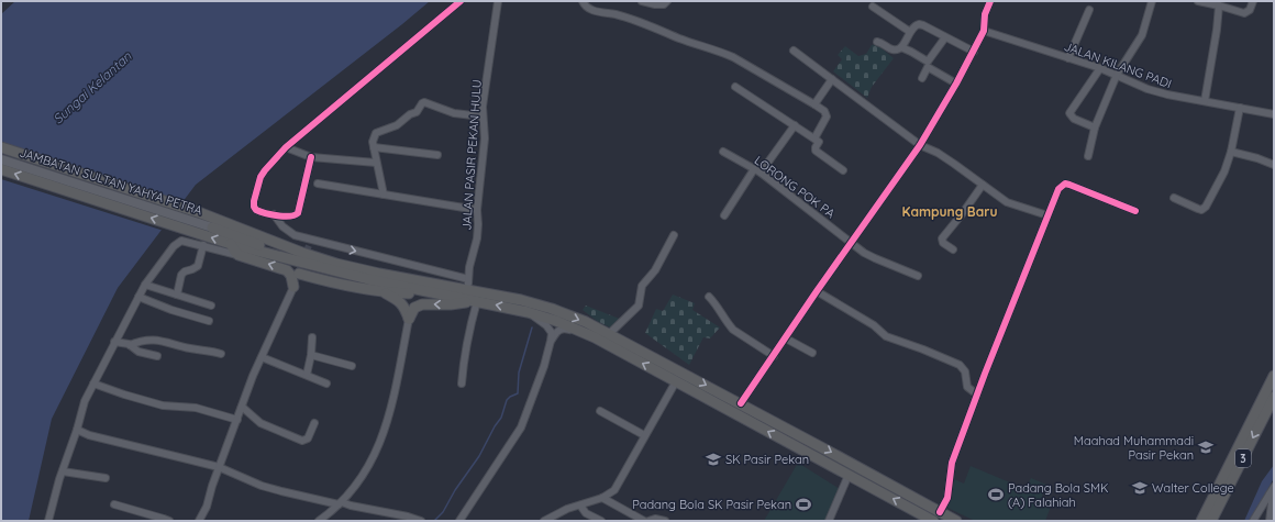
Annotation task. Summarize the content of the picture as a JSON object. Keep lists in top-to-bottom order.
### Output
{
  "streets": {
    "highway": ["JAMBATAN SULTAN YAHYA PETRA", "3"],
    "street": ["JALAN KILANG PADI", "JALAN PASIR PEKAN HULU", "LORONG POK PA"]
  },
  "districts": ["Kampung Baru"],
  "water": ["Sungai Kelantan"],
  "places": {
    "school or university": ["Maahad Muhammadi Pasir Pekan", "SK Pasir Pekan", "Walter College"],
    "sports": ["Padang Bola SMK (A) Falahiah", "Padang Bola SK Pasir Pekan"]
  }
}
